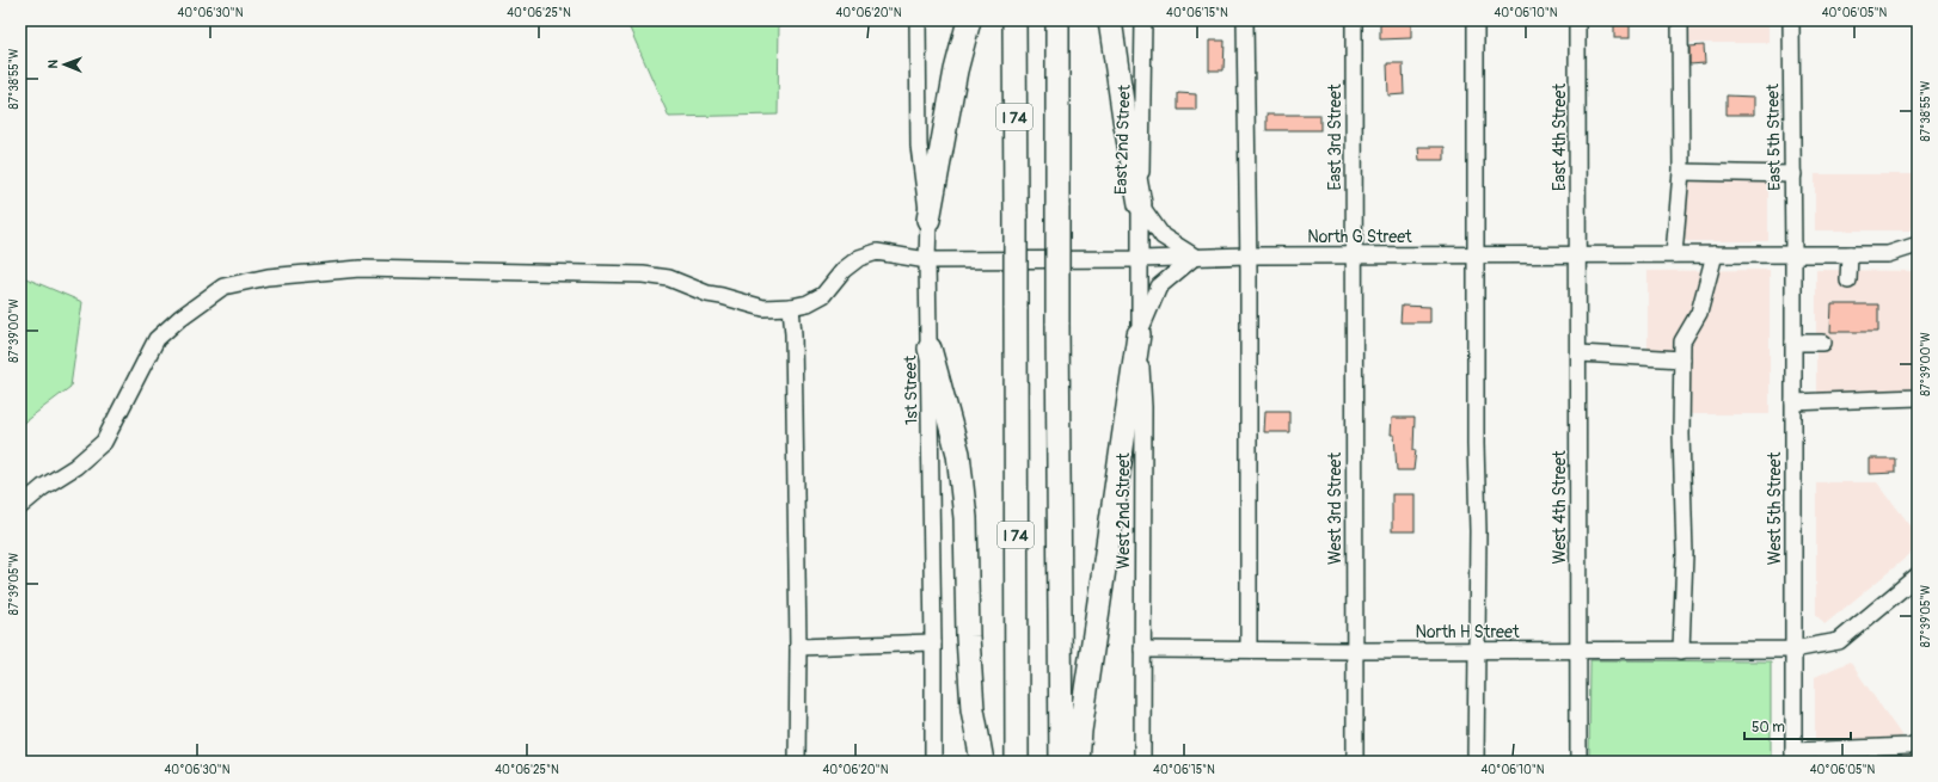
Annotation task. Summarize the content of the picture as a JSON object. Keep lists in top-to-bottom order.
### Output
{
  "streets": {
    "highway": ["I 74"],
    "street": [
      "East 3rd Street",
      "East 4th Street",
      "East 5th Street",
      "East 2nd Street",
      "North G Street",
      "1st Street",
      "West 4th Street",
      "West 3rd Street",
      "West 5th Street",
      "West 2nd Street",
      "North H Street"
    ]
  },
  "crossings": [
    ["East 3rd Street", "North G Street"],
    ["East 3rd Street", "West 3rd Street"],
    ["East 4th Street", "North G Street"],
    ["East 4th Street", "West 4th Street"],
    ["East 5th Street", "North G Street"],
    ["East 5th Street", "West 5th Street"],
    ["East 2nd Street", "North G Street"],
    ["East 2nd Street", "West 2nd Street"],
    ["North G Street", "1st Street"],
    ["North G Street", "West 4th Street"],
    ["North G Street", "West 3rd Street"],
    ["North G Street", "West 5th Street"],
    ["North G Street", "West 2nd Street"],
    ["West 4th Street", "North H Street"],
    ["West 3rd Street", "North H Street"],
    ["West 5th Street", "North H Street"],
    ["West 2nd Street", "North H Street"]
  ],
  "scale_bar": "50 m",
  "north": "left",
  "coordinates": [
    "40°06'30\"N",
    "40°06'25\"N",
    "40°06'20\"N",
    "40°06'15\"N",
    "40°06'10\"N",
    "40°06'05\"N",
    "87°38'55\"W",
    "87°39'00\"W",
    "87°39'05\"W"
  ]
}
